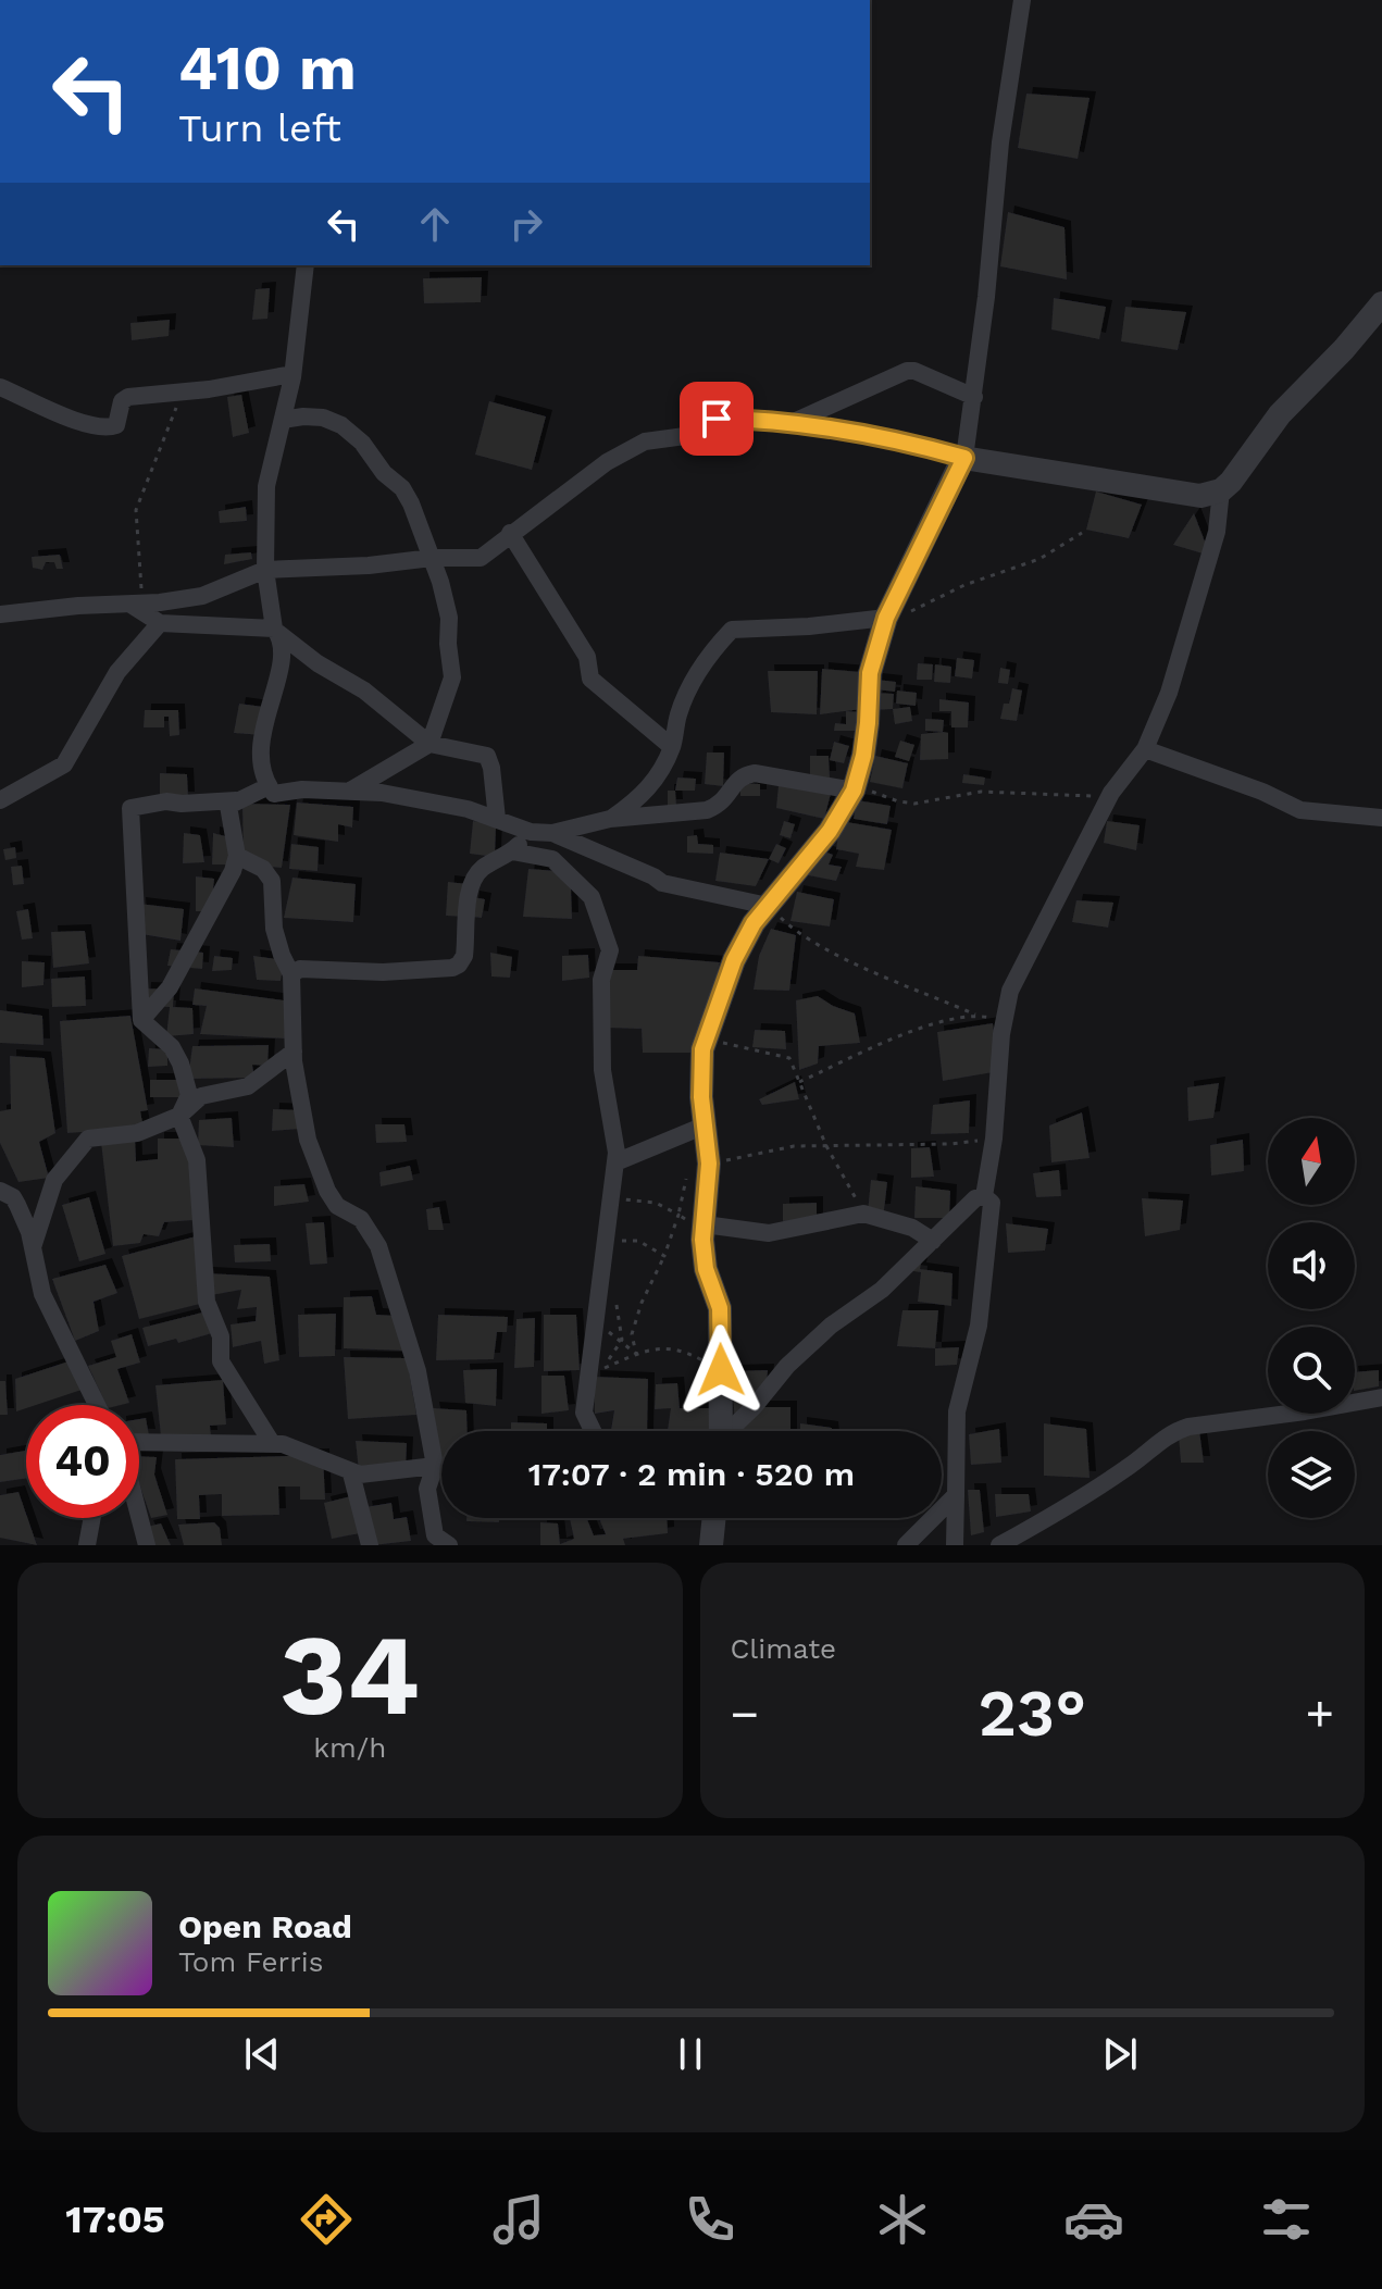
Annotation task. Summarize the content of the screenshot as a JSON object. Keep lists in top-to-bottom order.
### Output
{
  "north": "top",
  "page": {
    "turn": ["410 m", "Turn left"],
    "limit": "40",
    "trip": "17:07 · 2 min · 520 m",
    "tile": [
      ["34", "km/h"],
      "Climate"
    ],
    "heat": ["−", "23°", "+"],
    "song": ["Open Road", "Tom Ferris"],
    "tabs": "17:05"
  }
}
